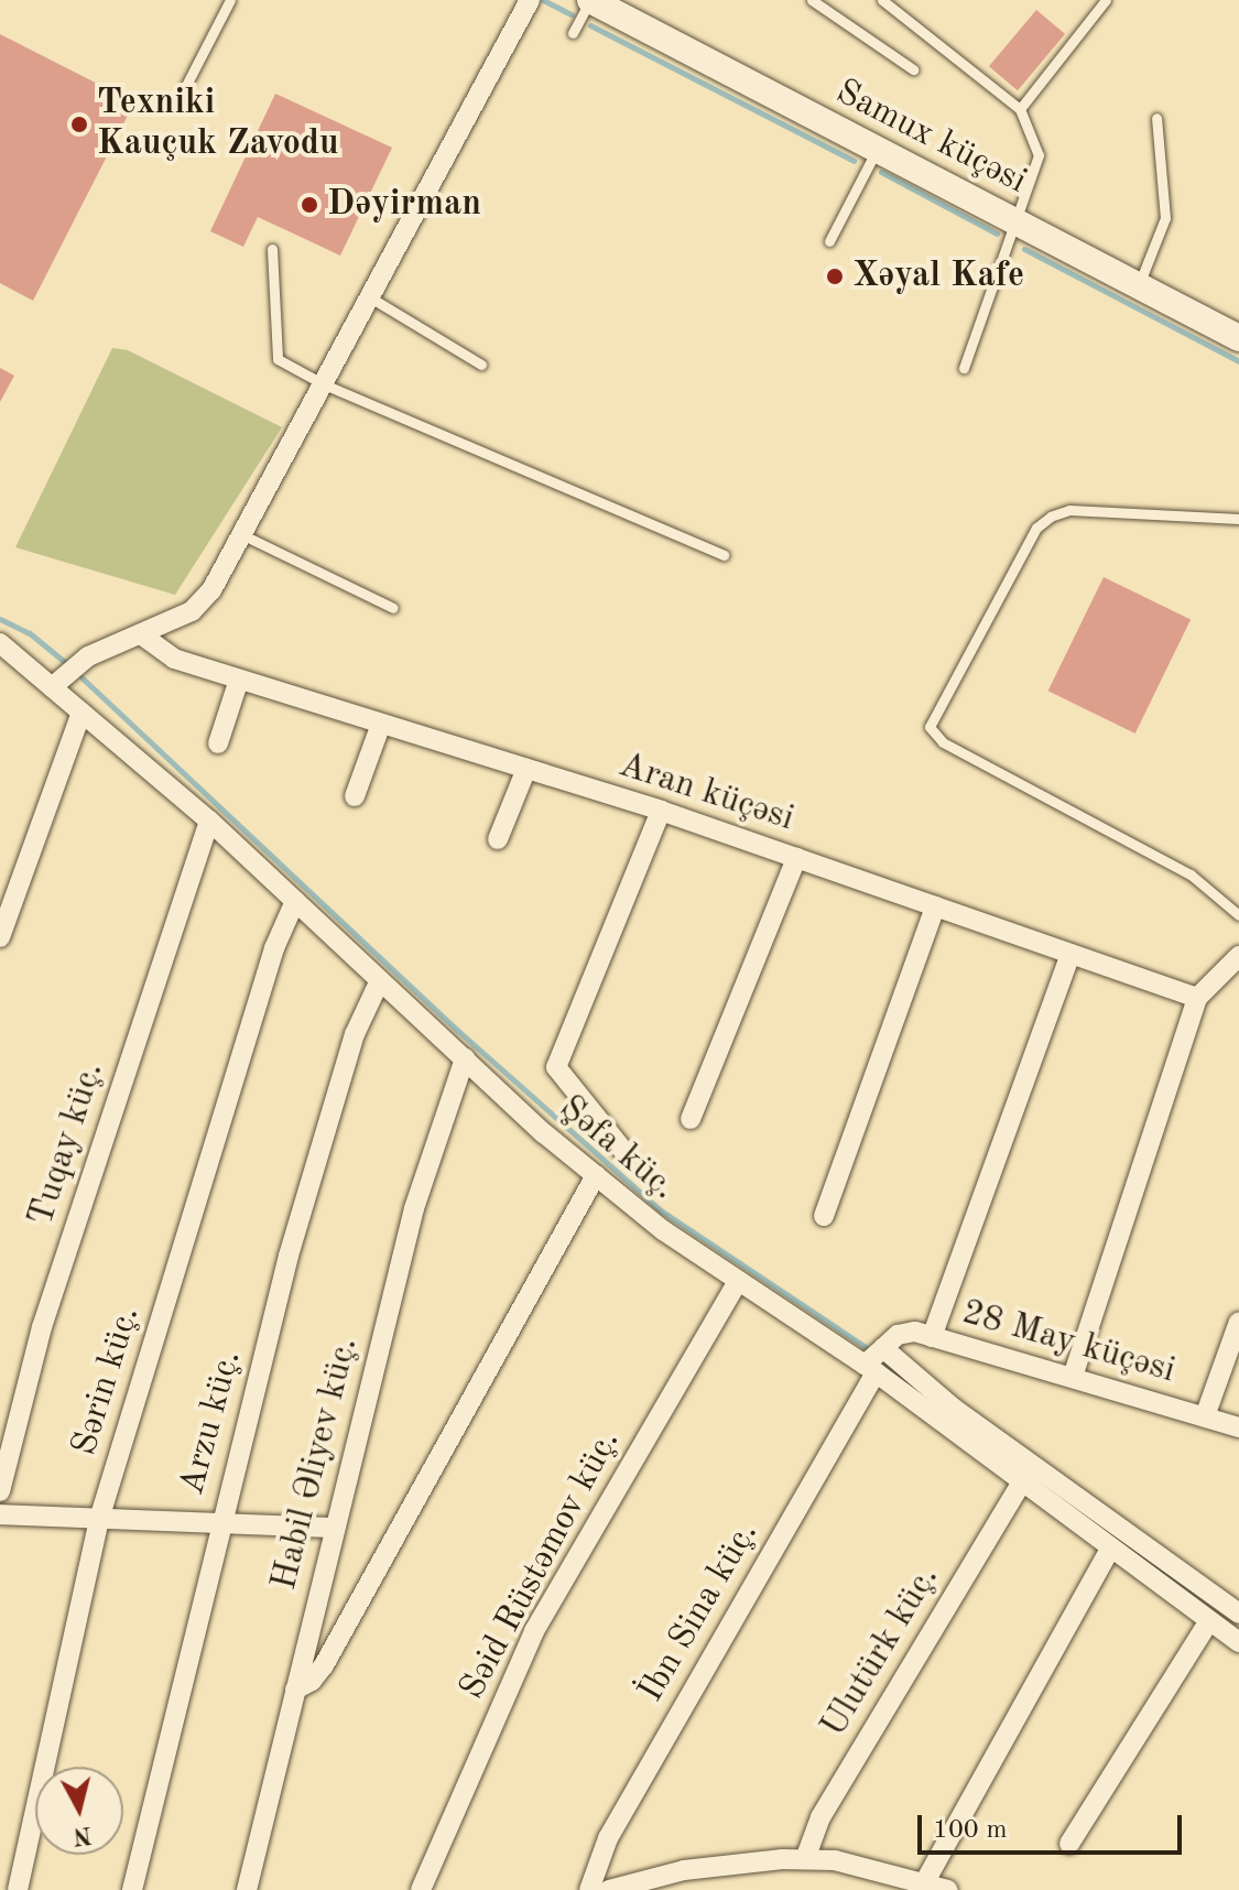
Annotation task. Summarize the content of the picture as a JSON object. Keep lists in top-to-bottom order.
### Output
{
  "streets": {
    "main road": ["Samux küçəsi"],
    "street": [
      "Aran küçəsi",
      "Tuqay küç.",
      "Şəfa küç.",
      "28 May küçəsi",
      "Sərin küç.",
      "Arzu küç.",
      "Habil Əliyev küç.",
      "Səid Rüstəmov küç.",
      "İbn Sina küç.",
      "Ulutürk küç."
    ]
  },
  "crossings": [
    ["Tuqay küç.", "Şəfa küç."],
    ["Şəfa küç.", "Sərin küç."],
    ["Şəfa küç.", "Arzu küç."],
    ["Şəfa küç.", "Habil Əliyev küç."],
    ["Şəfa küç.", "Səid Rüstəmov küç."],
    ["Şəfa küç.", "İbn Sina küç."],
    ["Şəfa küç.", "Ulutürk küç."]
  ],
  "places": ["Texniki Kauçuk Zavodu", "Dəyirman", "Xəyal Kafe"],
  "scale_bar": "100 m",
  "north": "bottom"
}
